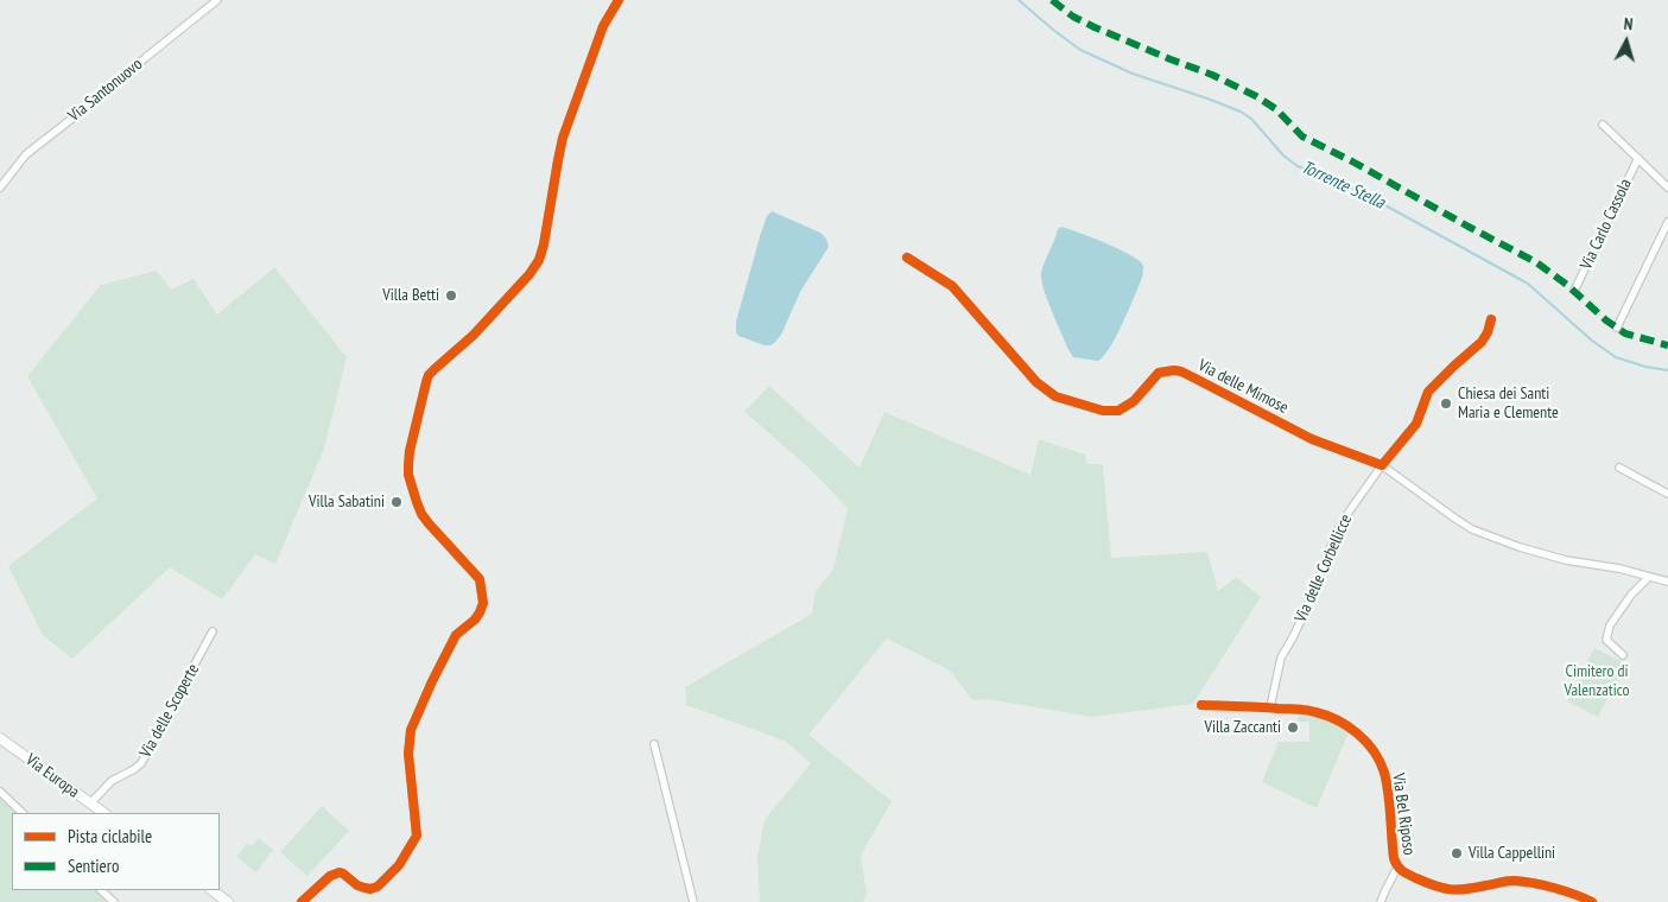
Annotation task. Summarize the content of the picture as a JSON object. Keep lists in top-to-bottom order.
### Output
{
  "streets": {
    "main road": ["Via Europa"],
    "street": [
      "Via Santonuovo",
      "Via Carlo Cassola",
      "Via delle Mimose",
      "Via delle Corbellicce",
      "Via delle Scoperte",
      "Via Bel Riposo"
    ]
  },
  "crossings": [
    ["Via delle Mimose", "Via delle Corbellicce"],
    ["Via delle Corbellicce", "Via Bel Riposo"],
    ["Via delle Scoperte", "Via Europa"]
  ],
  "water": ["Torrente Stella"],
  "parks": ["Cimitero di Valenzatico"],
  "places": [
    "Villa Betti",
    "Chiesa dei Santi Maria e Clemente",
    "Villa Sabatini",
    "Villa Zaccanti",
    "Villa Cappellini"
  ],
  "legend": ["Pista ciclabile", "Sentiero"],
  "north": "top"
}
